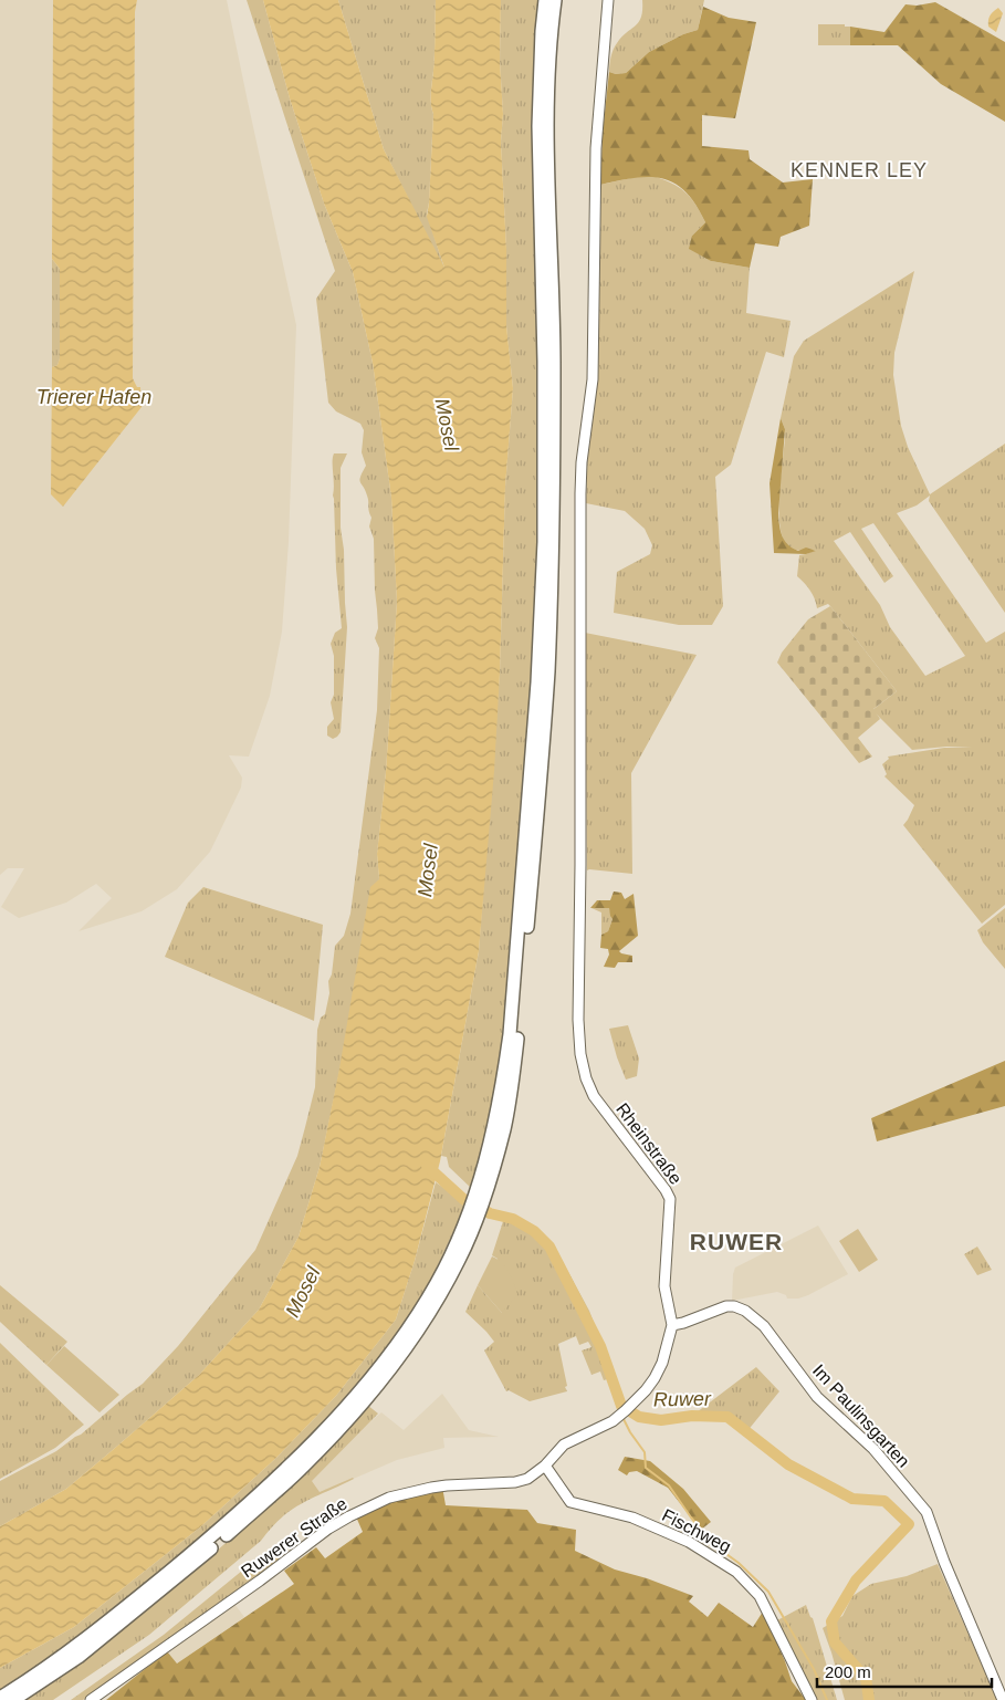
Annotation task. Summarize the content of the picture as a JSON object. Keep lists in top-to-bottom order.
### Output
{
  "streets": {
    "main road": [
      "Rheinstraße",
      "Im Paulinsgarten",
      "Fischweg",
      "Ruwerer Straße"
    ]
  },
  "crossings": [
    ["Rheinstraße", "Im Paulinsgarten"],
    ["Rheinstraße", "Ruwerer Straße"],
    ["Fischweg", "Ruwerer Straße"]
  ],
  "districts": ["KENNER LEY", "RUWER"],
  "water": ["Trierer Hafen", "Mosel", "Ruwer"],
  "scale_bar": "200 m"
}
